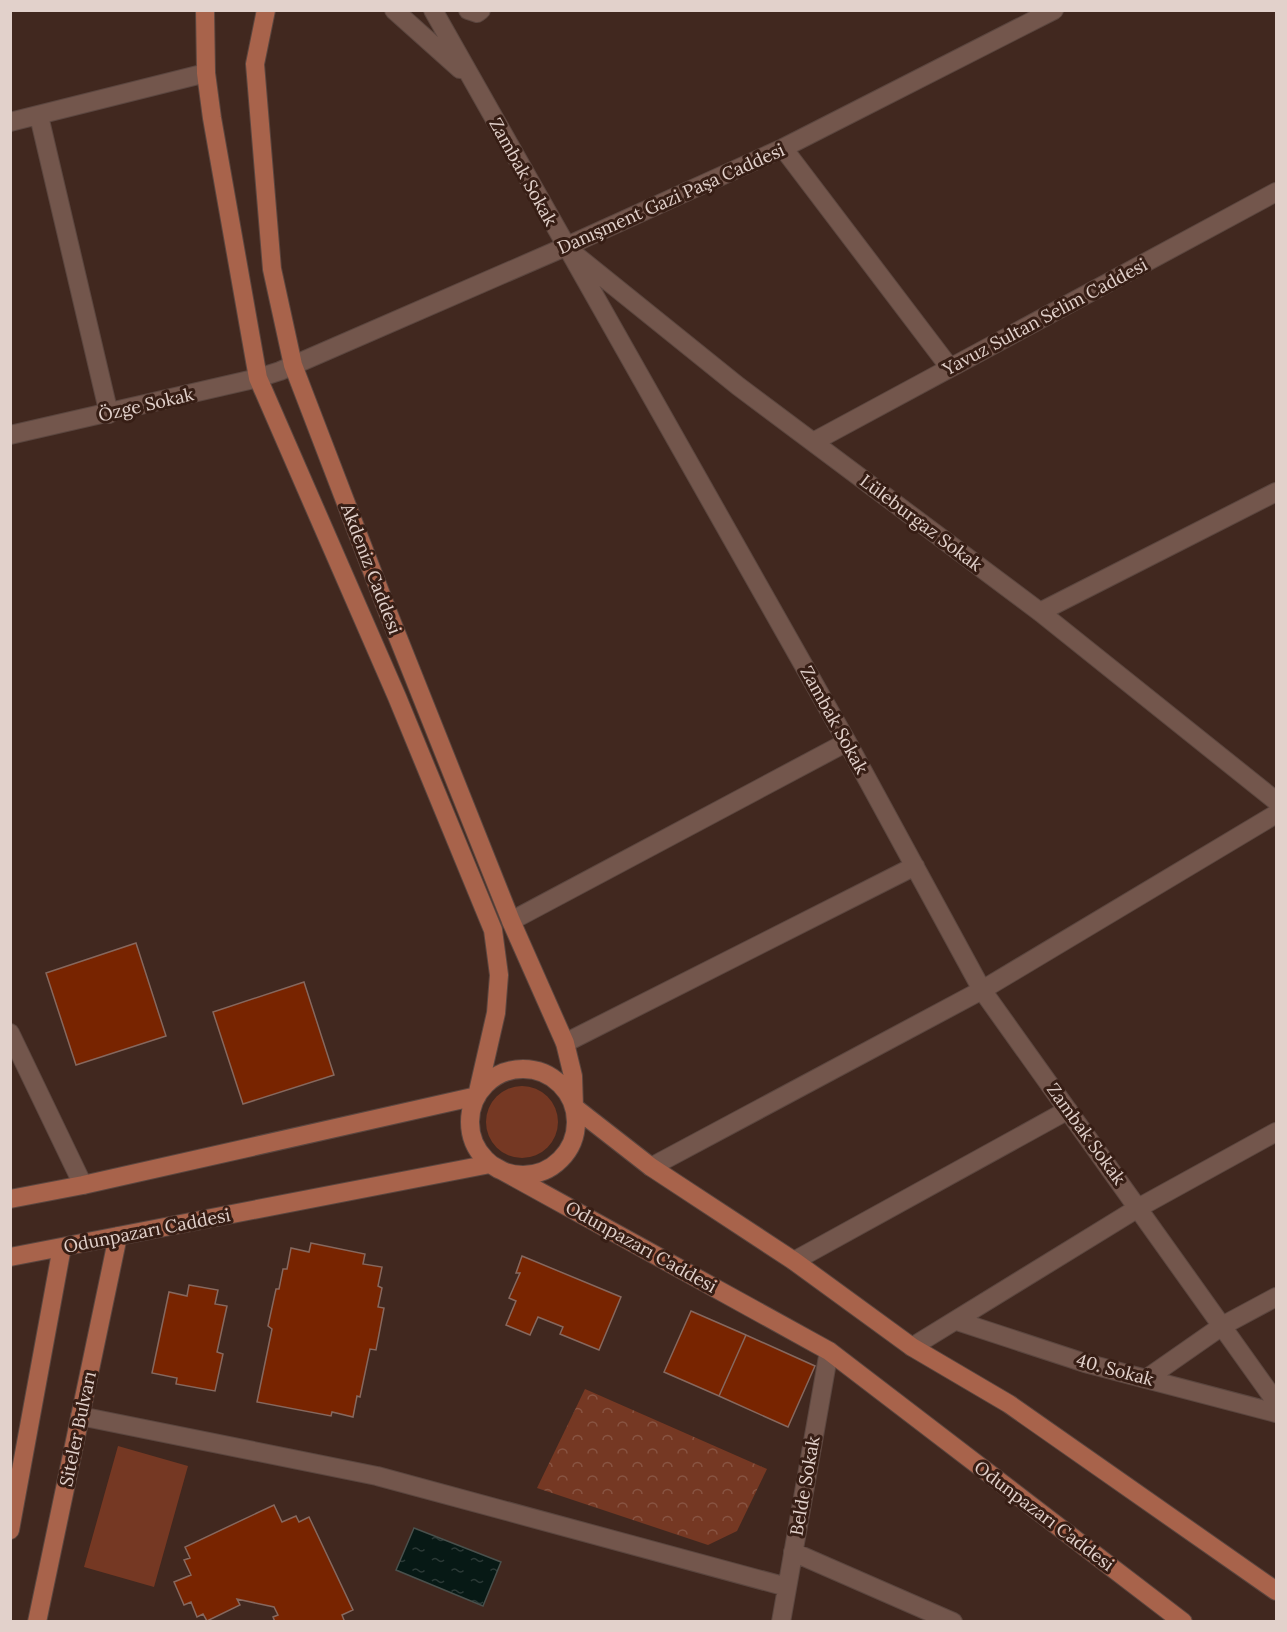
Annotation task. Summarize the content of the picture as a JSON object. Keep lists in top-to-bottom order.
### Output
{
  "streets": {
    "main road": ["Akdeniz Caddesi", "Odunpazarı Caddesi", "Siteler Bulvarı"],
    "street": [
      "Zambak Sokak",
      "Danışment Gazi Paşa Caddesi",
      "Yavuz Sultan Selim Caddesi",
      "Özge Sokak",
      "Lüleburgaz Sokak",
      "40. Sokak",
      "Belde Sokak"
    ]
  },
  "crossings": [
    ["Zambak Sokak", "Danışment Gazi Paşa Caddesi"],
    ["Zambak Sokak", "Lüleburgaz Sokak"],
    ["Danışment Gazi Paşa Caddesi", "Özge Sokak"],
    ["Danışment Gazi Paşa Caddesi", "Lüleburgaz Sokak"],
    ["Danışment Gazi Paşa Caddesi", "Akdeniz Caddesi"],
    ["Yavuz Sultan Selim Caddesi", "Lüleburgaz Sokak"],
    ["Özge Sokak", "Akdeniz Caddesi"],
    ["Akdeniz Caddesi", "Odunpazarı Caddesi"],
    ["Odunpazarı Caddesi", "Siteler Bulvarı"],
    ["Odunpazarı Caddesi", "Belde Sokak"]
  ]
}
